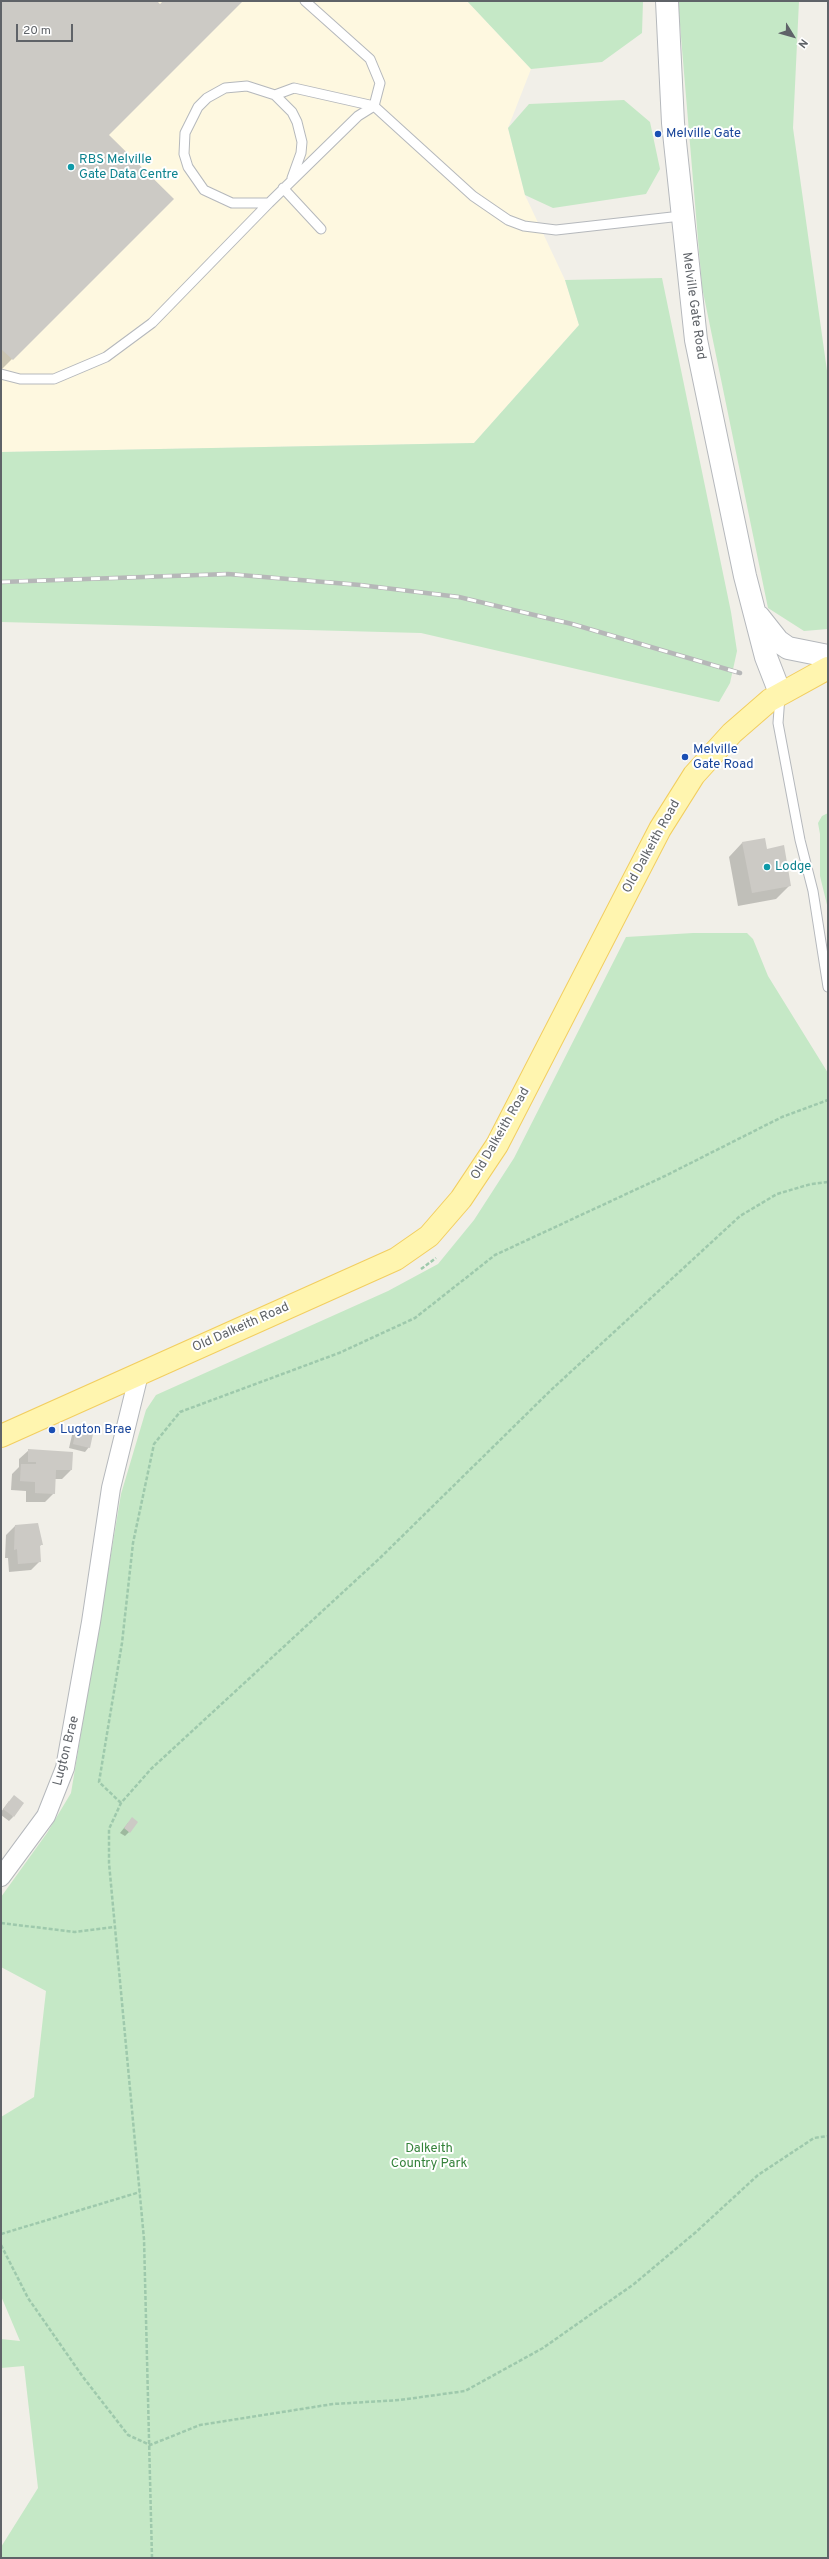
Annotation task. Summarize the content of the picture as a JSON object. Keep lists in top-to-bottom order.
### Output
{
  "streets": {
    "main road": ["Old Dalkeith Road"],
    "street": ["Melville Gate Road", "Lugton Brae"]
  },
  "crossings": [
    ["Melville Gate Road", "Old Dalkeith Road"],
    ["Old Dalkeith Road", "Lugton Brae"]
  ],
  "parks": ["Dalkeith Country Park"],
  "places": [
    "Melville Gate",
    "RBS Melville Gate Data Centre",
    "Melville Gate Road",
    "Lodge",
    "Lugton Brae"
  ],
  "scale_bar": "20 m",
  "north": "bottom right"
}
